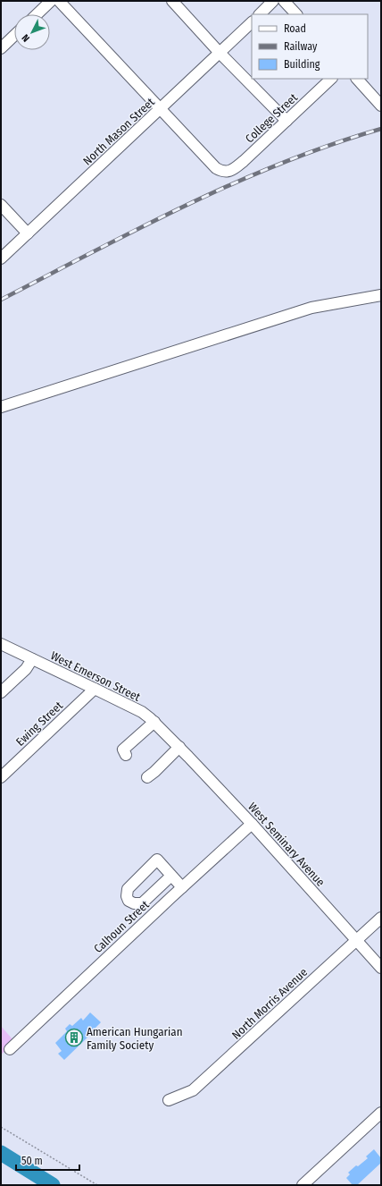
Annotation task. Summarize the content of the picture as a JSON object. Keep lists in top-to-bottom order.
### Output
{
  "streets": {
    "street": [
      "College Street",
      "North Mason Street",
      "West Emerson Street",
      "Ewing Street",
      "West Seminary Avenue",
      "Calhoun Street",
      "North Morris Avenue"
    ]
  },
  "crossings": [
    ["College Street", "North Mason Street"],
    ["West Emerson Street", "Ewing Street"],
    ["West Emerson Street", "West Seminary Avenue"],
    ["West Seminary Avenue", "Calhoun Street"],
    ["West Seminary Avenue", "North Morris Avenue"]
  ],
  "places": {
    "building": ["American Hungarian Family Society"]
  },
  "legend": ["Road", "Railway", "Building"],
  "scale_bar": "50 m",
  "north": "bottom left"
}
